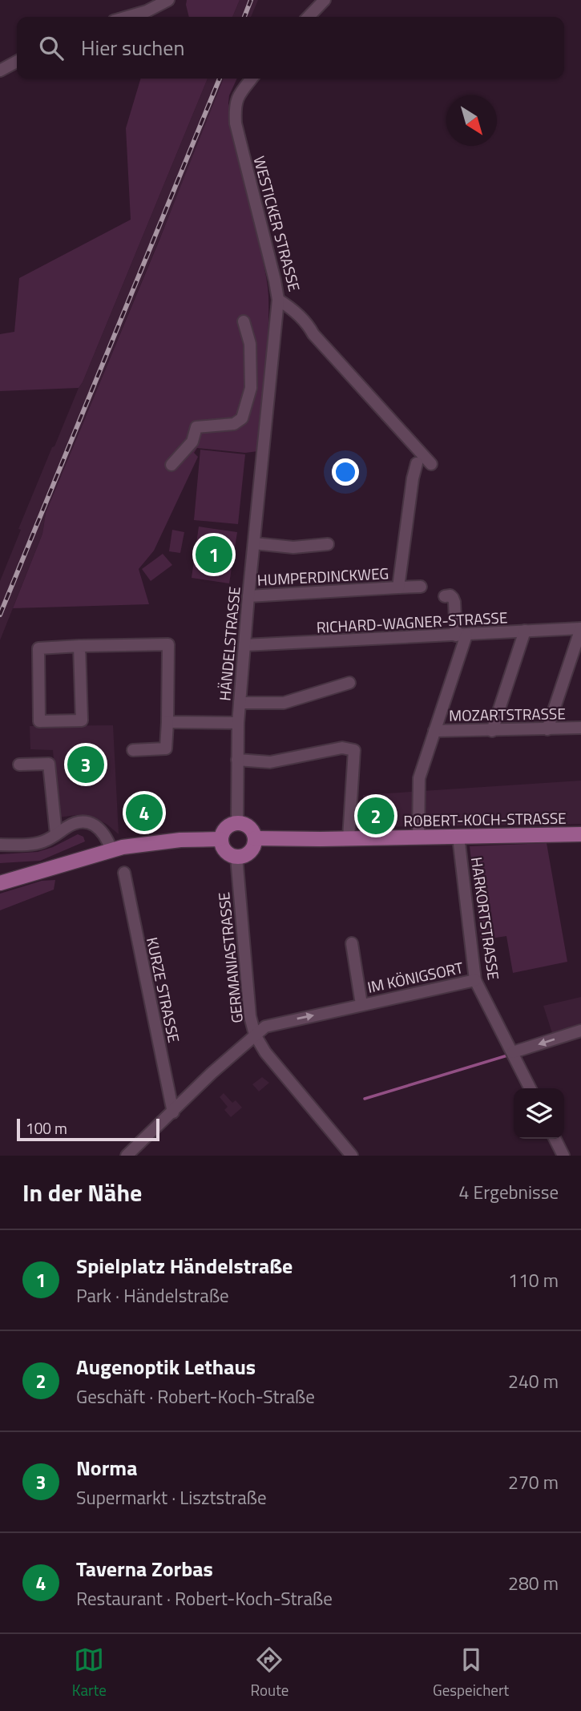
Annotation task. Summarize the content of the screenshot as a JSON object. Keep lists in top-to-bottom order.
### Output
{
  "streets": {
    "main road": ["ROBERT-KOCH-STRASSE"],
    "street": [
      "WESTICKER STRASSE",
      "HUMPERDINCKWEG",
      "RICHARD-WAGNER-STRASSE",
      "HÄNDELSTRASSE",
      "MOZARTSTRASSE",
      "HARKORTSTRASSE",
      "GERMANIASTRASSE",
      "IM KÖNIGSORT",
      "KURZE STRASSE"
    ]
  },
  "crossings": [
    ["WESTICKER STRASSE", "HÄNDELSTRASSE"],
    ["HUMPERDINCKWEG", "HÄNDELSTRASSE"],
    ["RICHARD-WAGNER-STRASSE", "HÄNDELSTRASSE"],
    ["HÄNDELSTRASSE", "ROBERT-KOCH-STRASSE"],
    ["HÄNDELSTRASSE", "GERMANIASTRASSE"],
    ["ROBERT-KOCH-STRASSE", "HARKORTSTRASSE"],
    ["ROBERT-KOCH-STRASSE", "GERMANIASTRASSE"],
    ["HARKORTSTRASSE", "IM KÖNIGSORT"],
    ["GERMANIASTRASSE", "IM KÖNIGSORT"],
    ["IM KÖNIGSORT", "KURZE STRASSE"]
  ],
  "scale_bar": "100 m",
  "north": "bottom right",
  "page": {
    "search": "Hier suchen",
    "pins": [
      "1",
      "3",
      "4",
      "2"
    ],
    "scale": "100 m",
    "heading": ["In der Nähe", "4 Ergebnisse"],
    "list": [
      {
        "mark": "1",
        "name": "Spielplatz Händelstraße",
        "note": "Park · Händelstraße",
        "value": "110 m"
      },
      {
        "mark": "2",
        "name": "Augenoptik Lethaus",
        "note": "Geschäft · Robert-Koch-Straße",
        "value": "240 m"
      },
      {
        "mark": "3",
        "name": "Norma",
        "note": "Supermarkt · Lisztstraße",
        "value": "270 m"
      },
      {
        "mark": "4",
        "name": "Taverna Zorbas",
        "note": "Restaurant · Robert-Koch-Straße",
        "value": "280 m"
      }
    ],
    "nav": ["Karte", "Route", "Gespeichert"]
  }
}
